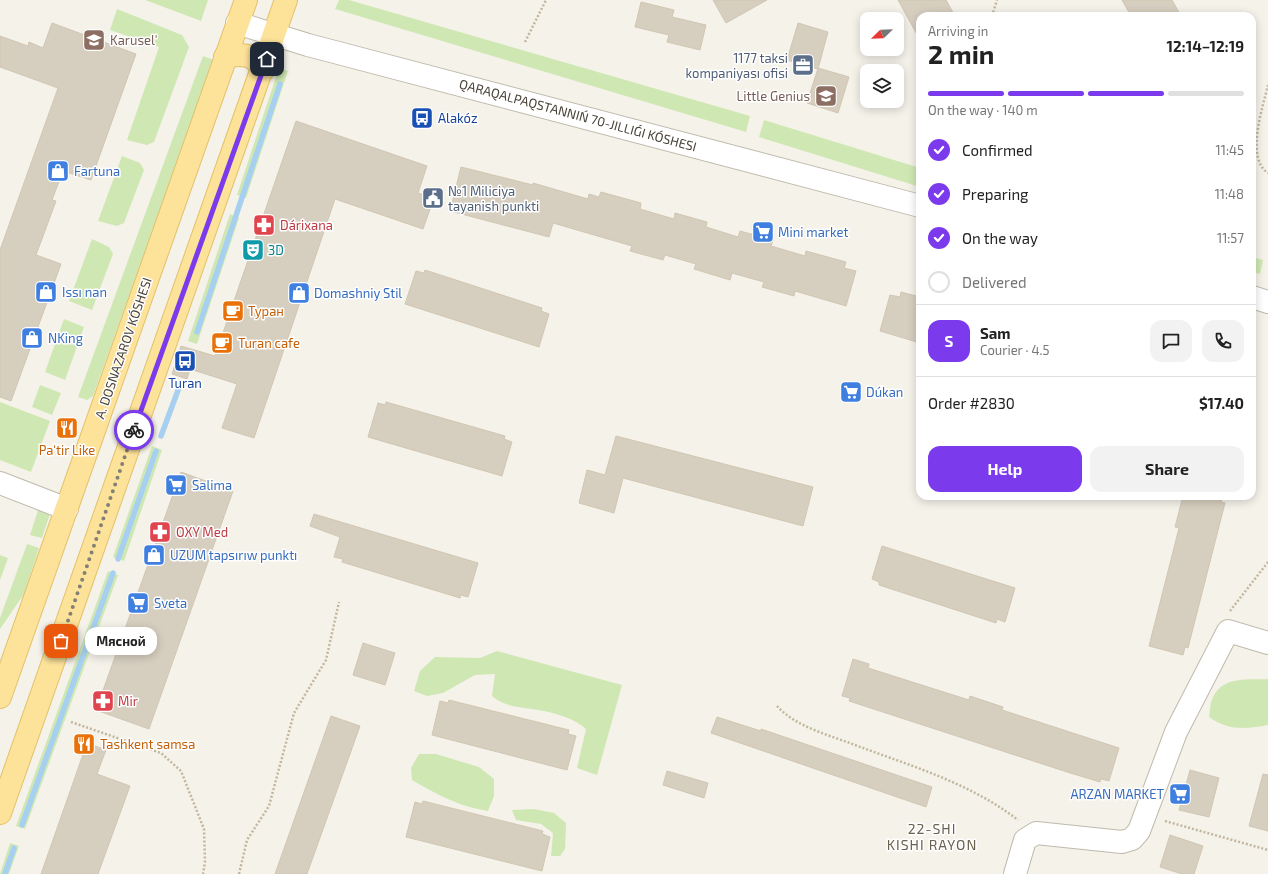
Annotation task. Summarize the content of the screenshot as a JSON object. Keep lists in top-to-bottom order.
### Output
{
  "streets": {
    "main road": ["A. DOSNAZAROV KÓSHESI"]
  },
  "districts": ["22-SHI KISHI RAYON"],
  "places": {
    "school or university": ["Karusel'", "Little Genius"],
    "office": ["1177 taksi kompaniyası ofisi"],
    "bus stop": ["Alakóz", "Turan"],
    "shop": [
      "Fartuna",
      "Issı nan",
      "Domashniy Stil",
      "NKing",
      "UZUM tapsırıw punktı"
    ],
    "public building": ["№1 Miliciya tayanish punkti"],
    "pharmacy": ["Dárixana", "OXY Med", "Mir"],
    "supermarket": [
      "Mini market",
      "Dúkan",
      "Salima",
      "Sveta",
      "ARZAN MARKET"
    ],
    "theatre": ["3D"],
    "cafe": ["Туран", "Turan cafe"],
    "restaurant": ["Pa'tir Like", "Tashkent samsa"],
    "other": ["Мясной"]
  },
  "north": "bottom left",
  "page": {
    "heading": ["2 min", "Arriving in", "12:14–12:19"],
    "panel": [
      "Sam",
      "Courier · 4.5",
      "Order #2830",
      "$17.40"
    ],
    "bar": "On the way · 140 m",
    "list": [
      ["Confirmed", "11:45"],
      ["Preparing", "11:48"],
      ["On the way", "11:57"],
      "Delivered"
    ],
    "round": "S",
    "buttons": ["Help", "Share"],
    "bubble": "Мясной"
  }
}
